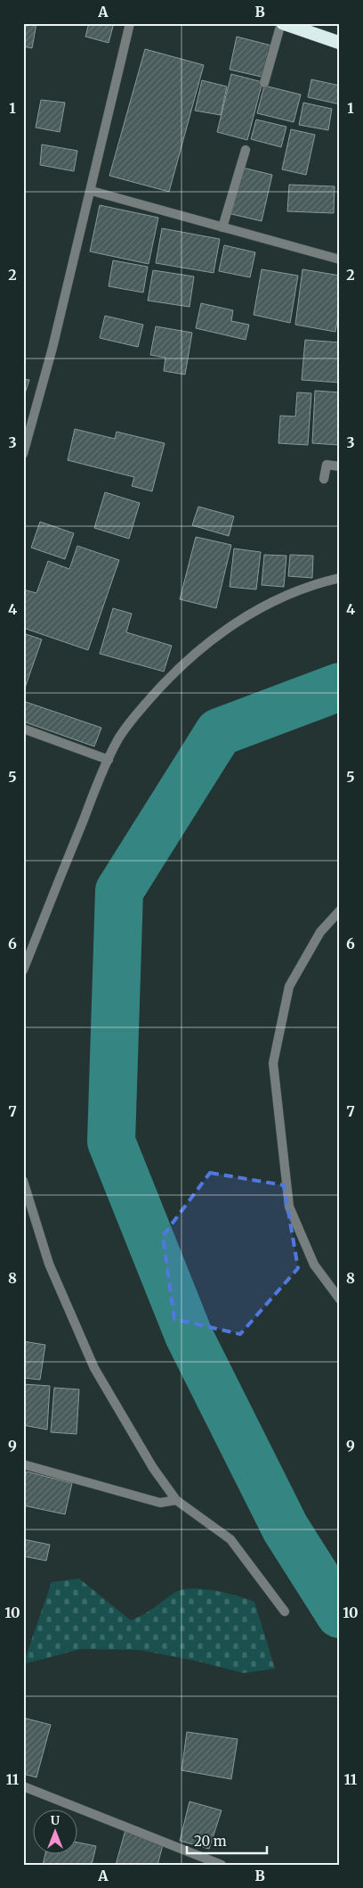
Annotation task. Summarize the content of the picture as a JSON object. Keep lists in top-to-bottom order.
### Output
{
  "scale_bar": "20 m",
  "north": "top",
  "grid": {
    "columns": ["A", "B"],
    "rows": [
      "1",
      "2",
      "3",
      "4",
      "5",
      "6",
      "7",
      "8",
      "9",
      "10",
      "11"
    ]
  }
}
